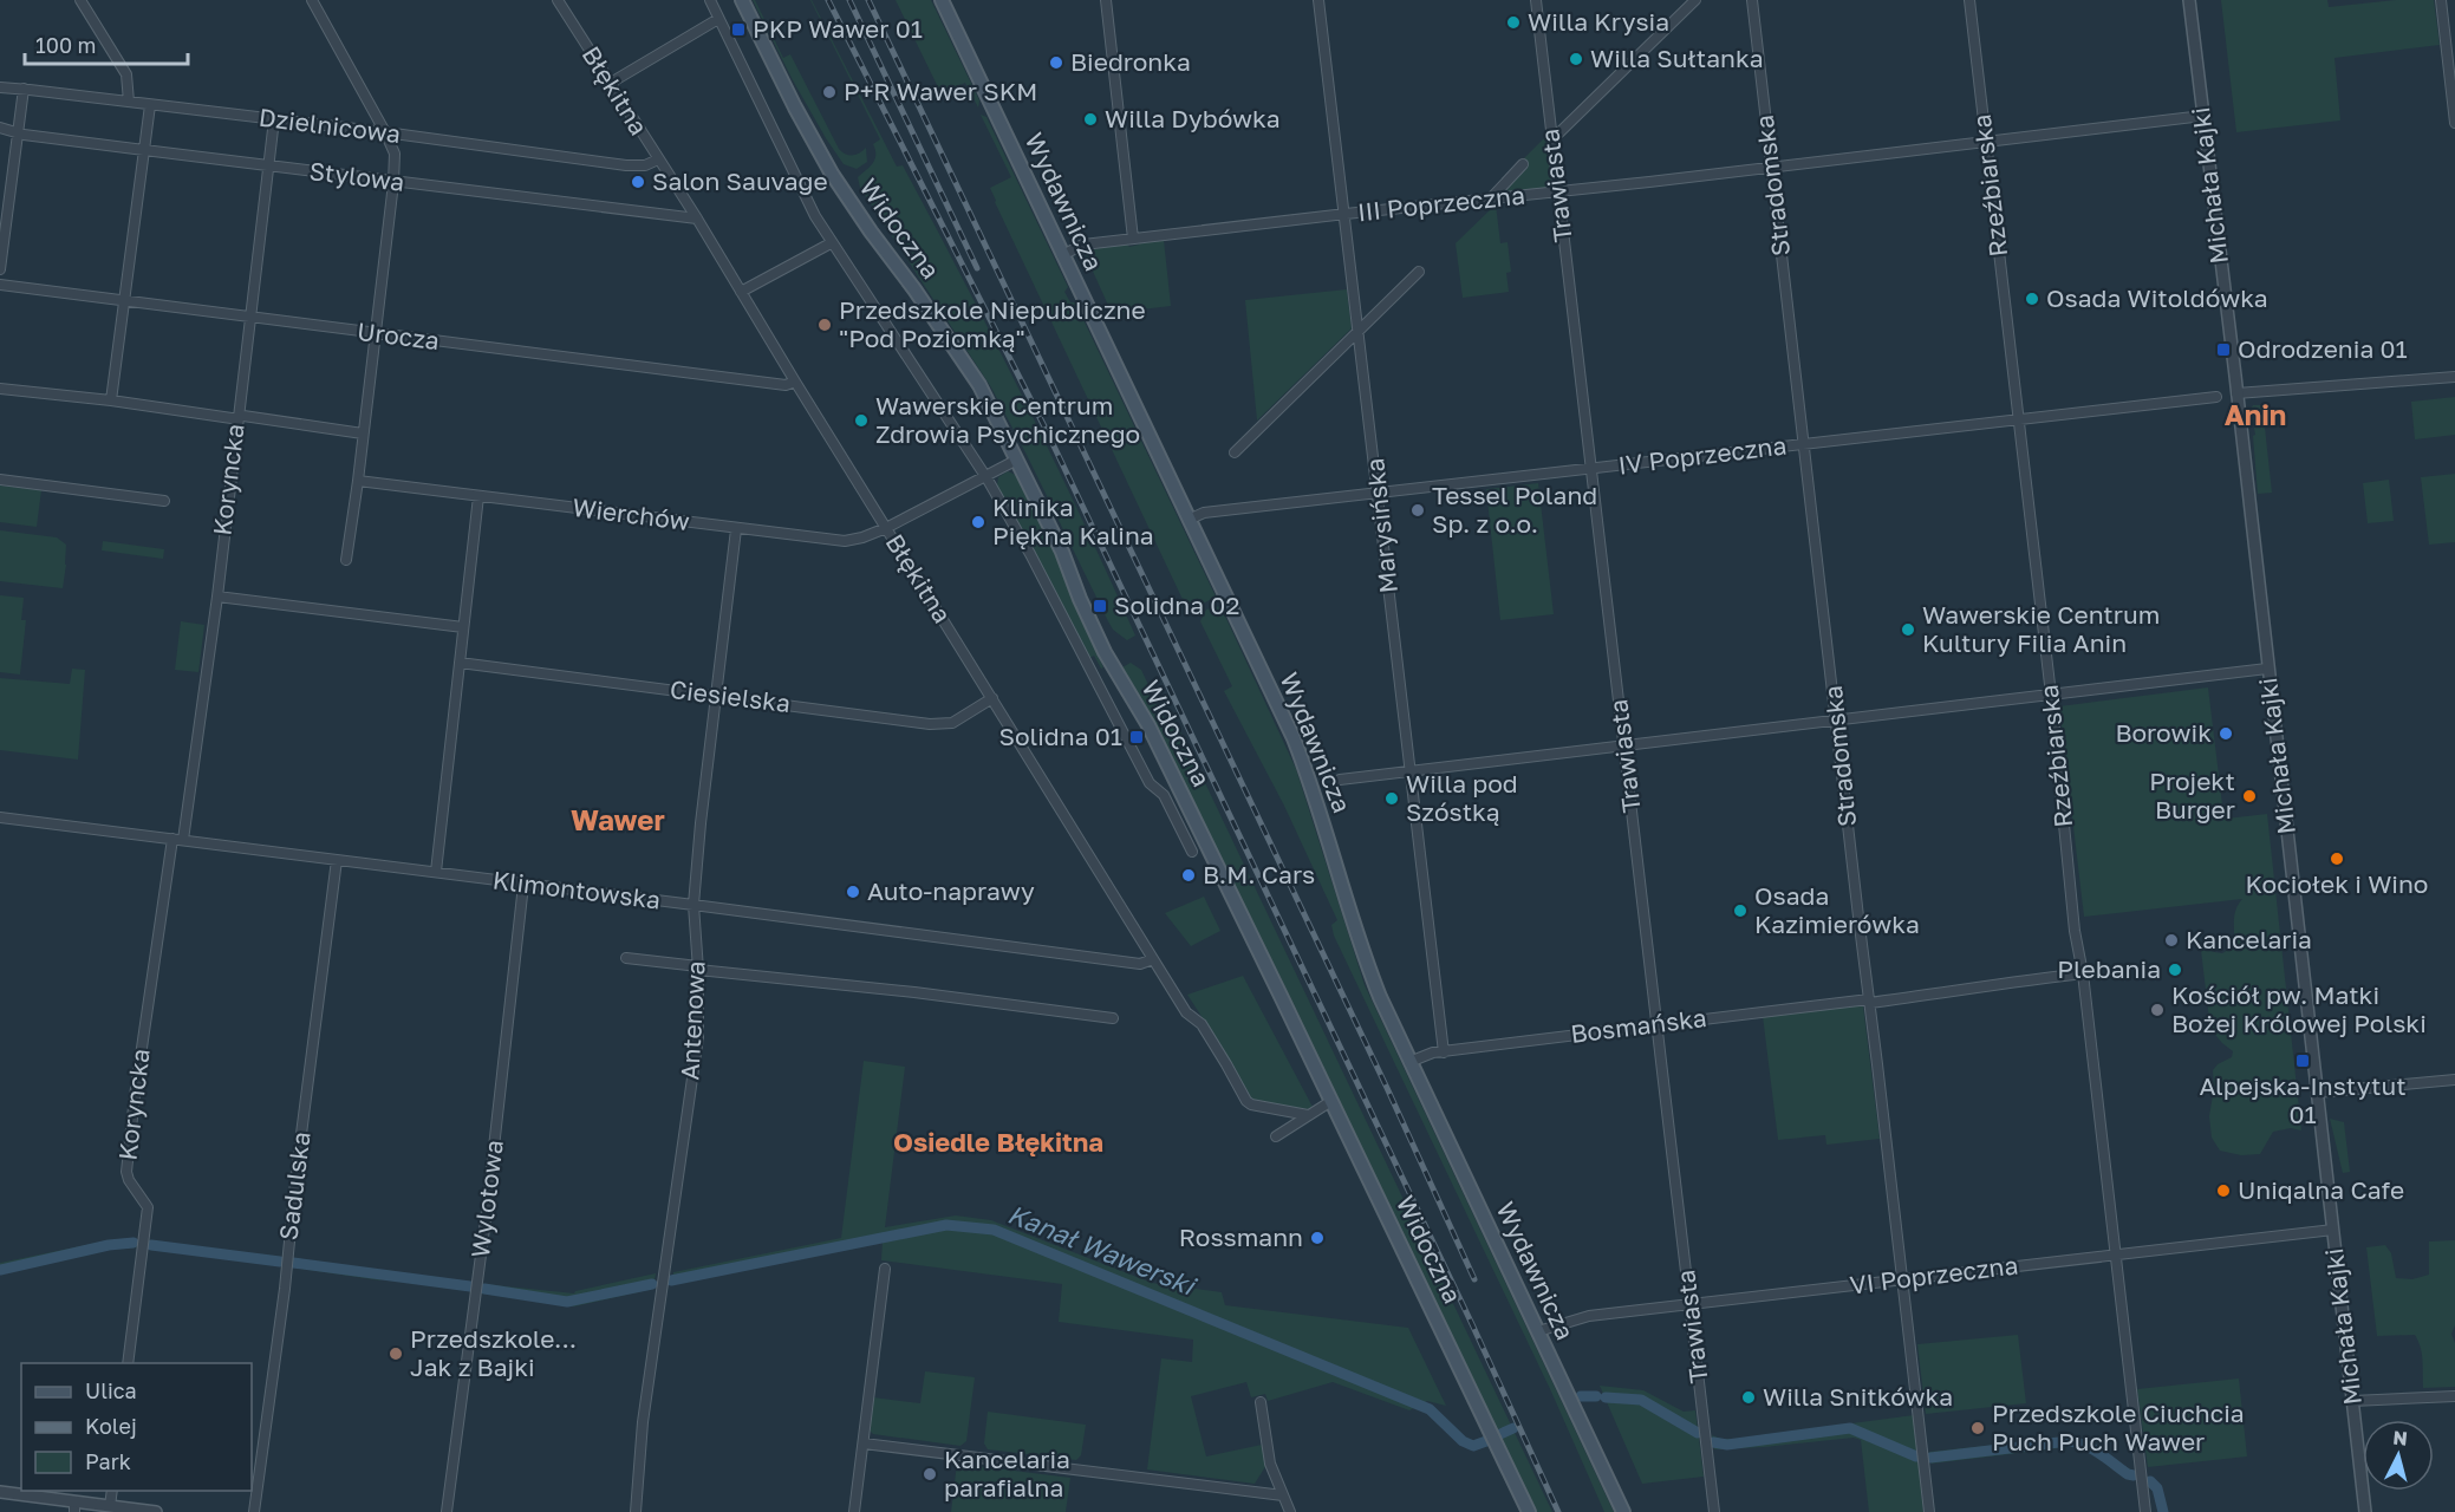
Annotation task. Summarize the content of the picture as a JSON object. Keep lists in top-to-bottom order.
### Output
{
  "streets": {
    "main road": ["Wydawnicza", "Widoczna"],
    "street": [
      "Błękitna",
      "Dzielnicowa",
      "Stylowa",
      "Trawiasta",
      "Stradomska",
      "Rzeźbiarska",
      "Michała Kajki",
      "III Poprzeczna",
      "Urocza",
      "IV Poprzeczna",
      "Koryncka",
      "Wierchów",
      "Marysińska",
      "Ciesielska",
      "Klimontowska",
      "Antenowa",
      "Bosmańska",
      "Sadulska",
      "Wylotowa",
      "VI Poprzeczna"
    ]
  },
  "crossings": [
    ["Błękitna", "Dzielnicowa"],
    ["Błękitna", "Stylowa"],
    ["Błękitna", "Urocza"],
    ["Błękitna", "Wierchów"],
    ["Błękitna", "Ciesielska"],
    ["Błękitna", "Klimontowska"],
    ["Dzielnicowa", "Koryncka"],
    ["Stylowa", "Koryncka"],
    ["Trawiasta", "III Poprzeczna"],
    ["Trawiasta", "IV Poprzeczna"],
    ["Trawiasta", "Bosmańska"],
    ["Trawiasta", "VI Poprzeczna"],
    ["Stradomska", "III Poprzeczna"],
    ["Stradomska", "IV Poprzeczna"],
    ["Stradomska", "Bosmańska"],
    ["Stradomska", "VI Poprzeczna"],
    ["Rzeźbiarska", "III Poprzeczna"],
    ["Rzeźbiarska", "IV Poprzeczna"],
    ["Rzeźbiarska", "Bosmańska"],
    ["Rzeźbiarska", "VI Poprzeczna"],
    ["Michała Kajki", "III Poprzeczna"],
    ["Michała Kajki", "VI Poprzeczna"],
    ["Wydawnicza", "III Poprzeczna"],
    ["Wydawnicza", "IV Poprzeczna"],
    ["Wydawnicza", "Bosmańska"],
    ["Wydawnicza", "VI Poprzeczna"],
    ["III Poprzeczna", "Marysińska"],
    ["Widoczna", "Wierchów"],
    ["Urocza", "Koryncka"],
    ["IV Poprzeczna", "Marysińska"],
    ["Koryncka", "Klimontowska"],
    ["Wierchów", "Antenowa"],
    ["Marysińska", "Bosmańska"],
    ["Ciesielska", "Antenowa"],
    ["Klimontowska", "Antenowa"],
    ["Klimontowska", "Sadulska"],
    ["Klimontowska", "Wylotowa"]
  ],
  "districts": ["Anin", "Wawer", "Osiedle Błękitna"],
  "water": ["Kanał Wawerski"],
  "places": {
    "other": [
      "Willa Krysia",
      "Willa Sułtanka",
      "Biedronka",
      "P+R Wawer SKM",
      "Willa Dybówka",
      "Salon Sauvage",
      "Osada Witoldówka",
      "Przedszkole Niepubliczne \"Pod Poziomką\"",
      "Wawerskie Centrum Zdrowia Psychicznego",
      "Tessel Poland Sp. z o.o.",
      "Klinika Piękna Kalina",
      "Wawerskie Centrum Kultury Filia Anin",
      "Borowik",
      "Projekt Burger",
      "Willa pod Szóstką",
      "Kociołek i Wino",
      "B.M. Cars",
      "Auto-naprawy",
      "Osada Kazimierówka",
      "Kancelaria",
      "Plebania",
      "Kościół pw. Matki Bożej Królowej Polski",
      "Uniqalna Cafe",
      "Rossmann",
      "Przedszkole... Jak z Bajki",
      "Willa Snitkówka",
      "Przedszkole Ciuchcia Puch Puch Wawer",
      "Kancelaria parafialna"
    ],
    "transit": [
      "PKP Wawer 01",
      "Odrodzenia 01",
      "Solidna 02",
      "Solidna 01",
      "Alpejska-Instytut 01"
    ]
  },
  "legend": ["Ulica", "Kolej", "Park"],
  "scale_bar": "100 m",
  "north": "top"
}
